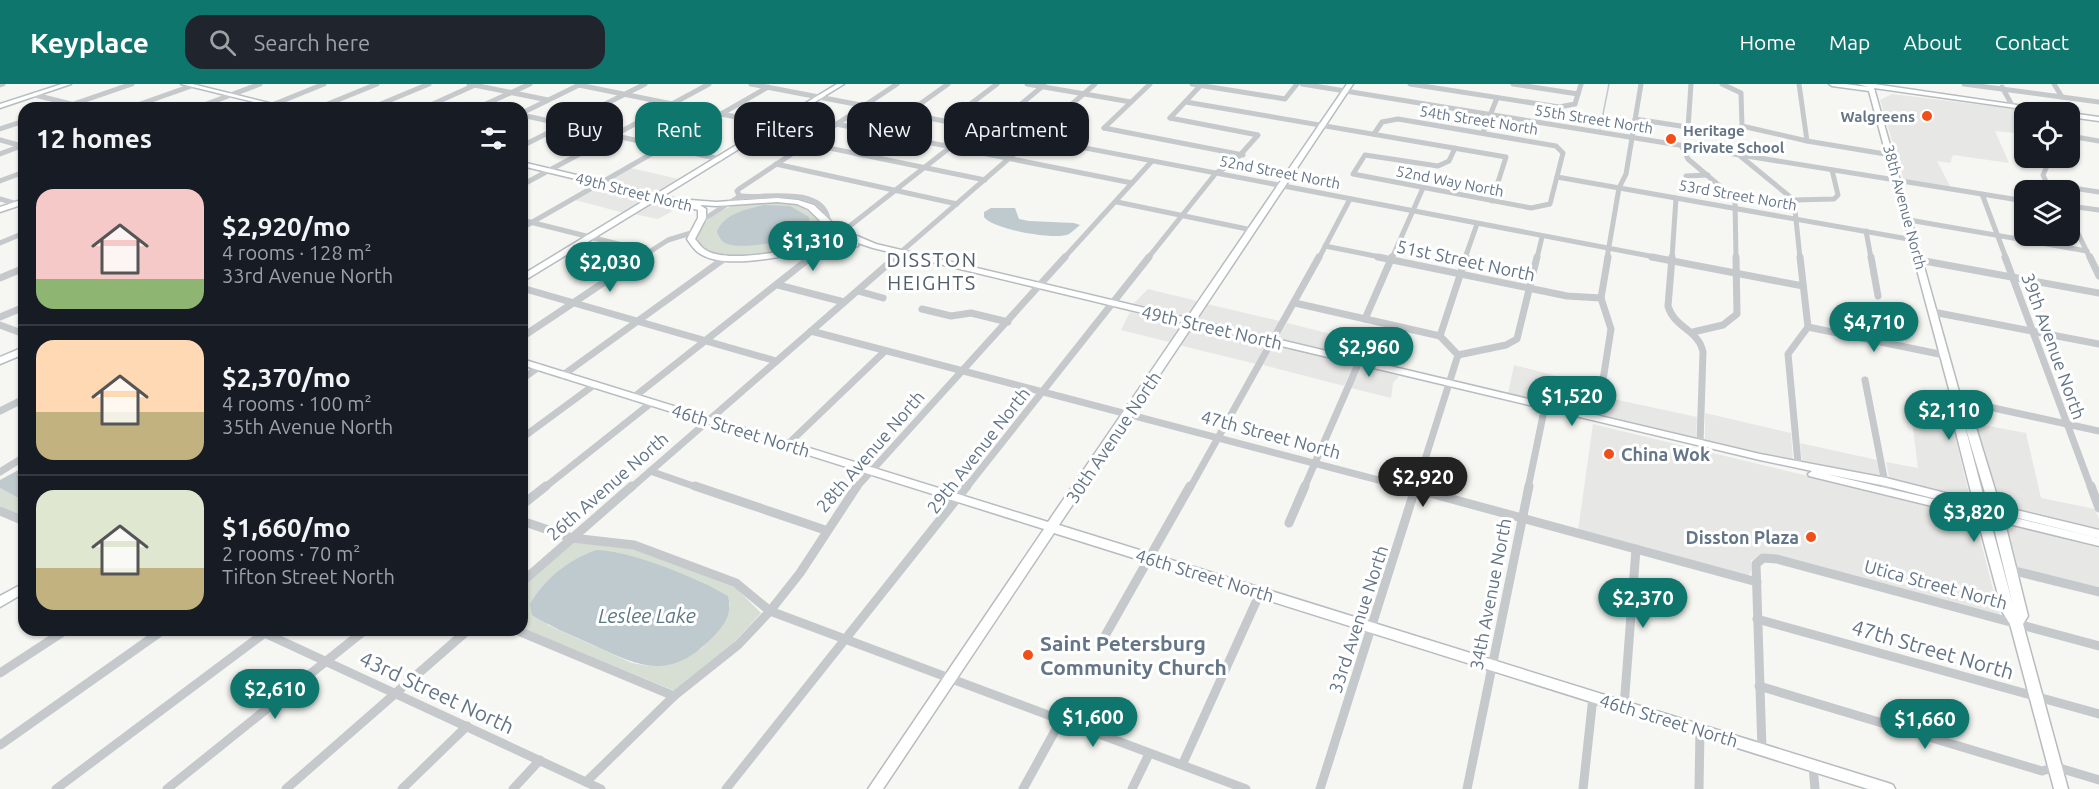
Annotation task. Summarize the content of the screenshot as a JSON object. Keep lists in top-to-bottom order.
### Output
{
  "streets": {
    "main road": [
      "49th Street North",
      "38th Avenue North",
      "46th Street North",
      "30th Avenue North"
    ],
    "street": [
      "55th Street North",
      "54th Street North",
      "52nd Street North",
      "52nd Way North",
      "53rd Street North",
      "51st Street North",
      "39th Avenue North",
      "47th Street North",
      "29th Avenue North",
      "28th Avenue North",
      "26th Avenue North",
      "Utica Street North",
      "34th Avenue North",
      "33rd Avenue North",
      "43rd Street North"
    ]
  },
  "crossings": [
    ["55th Street North", "38th Avenue North"],
    ["55th Street North", "39th Avenue North"],
    ["55th Street North", "30th Avenue North"],
    ["54th Street North", "52nd Way North"],
    ["54th Street North", "53rd Street North"],
    ["52nd Street North", "30th Avenue North"],
    ["52nd Street North", "29th Avenue North"],
    ["52nd Street North", "28th Avenue North"],
    ["52nd Way North", "53rd Street North"],
    ["49th Street North", "38th Avenue North"],
    ["49th Street North", "30th Avenue North"],
    ["49th Street North", "29th Avenue North"],
    ["49th Street North", "28th Avenue North"],
    ["49th Street North", "26th Avenue North"],
    ["49th Street North", "34th Avenue North"],
    ["49th Street North", "33rd Avenue North"],
    ["53rd Street North", "38th Avenue North"],
    ["38th Avenue North", "47th Street North"],
    ["38th Avenue North", "Utica Street North"],
    ["46th Street North", "30th Avenue North"],
    ["46th Street North", "29th Avenue North"],
    ["46th Street North", "28th Avenue North"],
    ["46th Street North", "26th Avenue North"],
    ["46th Street North", "34th Avenue North"],
    ["46th Street North", "33rd Avenue North"],
    ["47th Street North", "30th Avenue North"],
    ["47th Street North", "29th Avenue North"],
    ["47th Street North", "28th Avenue North"],
    ["47th Street North", "26th Avenue North"],
    ["47th Street North", "Utica Street North"],
    ["47th Street North", "34th Avenue North"],
    ["47th Street North", "33rd Avenue North"],
    ["28th Avenue North", "43rd Street North"]
  ],
  "districts": ["DISSTON HEIGHTS"],
  "water": ["Leslee Lake"],
  "places": [
    "Walgreens",
    "Heritage Private School",
    "China Wok",
    "Disston Plaza",
    "Saint Petersburg Community Church"
  ],
  "page": {
    "header": "Keyplace",
    "search": "Search here",
    "nav": [
      "Home",
      "Map",
      "About",
      "Contact"
    ],
    "chip": [
      "Buy",
      "Rent",
      "Filters",
      "New",
      "Apartment"
    ],
    "heading": "12 homes",
    "list": [
      {
        "name": "$2,920/mo",
        "note": "4 rooms · 128 m² · 33rd Avenue North"
      },
      {
        "name": "$2,370/mo",
        "note": "4 rooms · 100 m² · 35th Avenue North"
      },
      {
        "name": "$1,660/mo",
        "note": "2 rooms · 70 m² · Tifton Street North"
      }
    ],
    "price": [
      "$1,310",
      "$2,030",
      "$4,710",
      "$2,960",
      "$1,520",
      "$2,110",
      "$2,920",
      "$3,820",
      "$2,370",
      "$2,610",
      "$1,600",
      "$1,660"
    ]
  }
}
